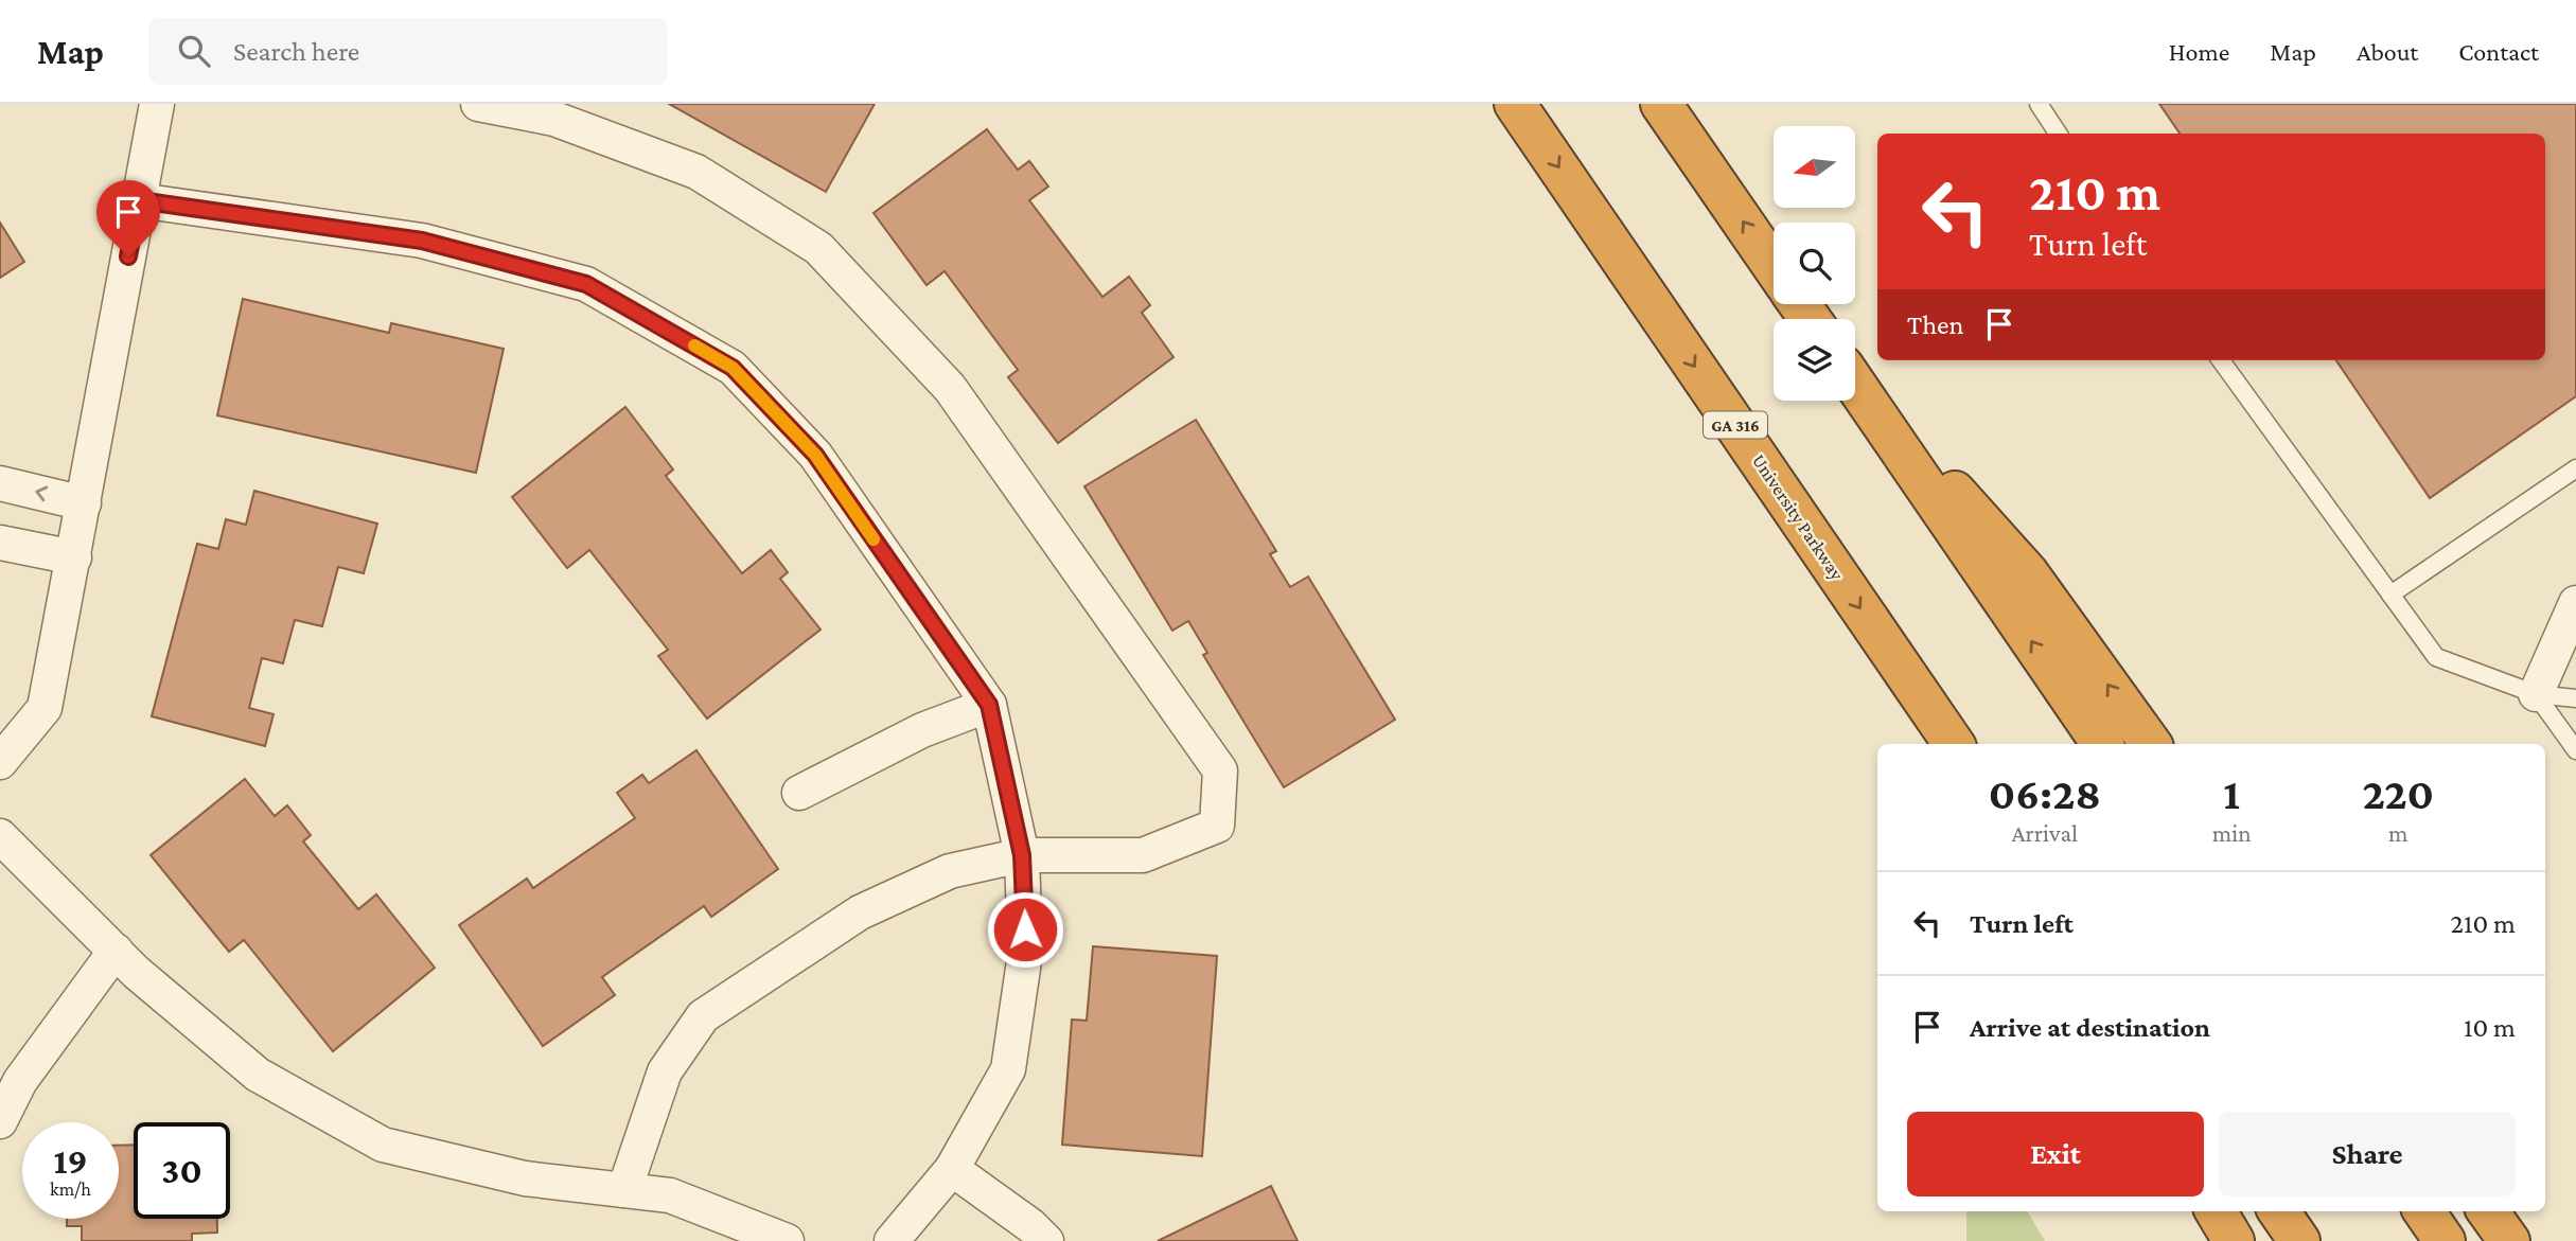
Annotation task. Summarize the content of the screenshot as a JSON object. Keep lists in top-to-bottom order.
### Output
{
  "streets": {
    "highway": ["GA 316", "University Parkway"]
  },
  "north": "left",
  "page": {
    "header": "Map",
    "search": "Search here",
    "nav": [
      "Home",
      "Map",
      "About",
      "Contact"
    ],
    "turn": ["210 m", "Turn left"],
    "then": "Then",
    "eta": [
      "06:28",
      "Arrival",
      "1",
      "min",
      "220",
      "m"
    ],
    "list": [
      {
        "name": "Turn left",
        "value": "210 m"
      },
      {
        "name": "Arrive at destination",
        "value": "10 m"
      }
    ],
    "buttons": ["Exit", "Share"],
    "speed": "19 km/h",
    "limit": "30"
  }
}
